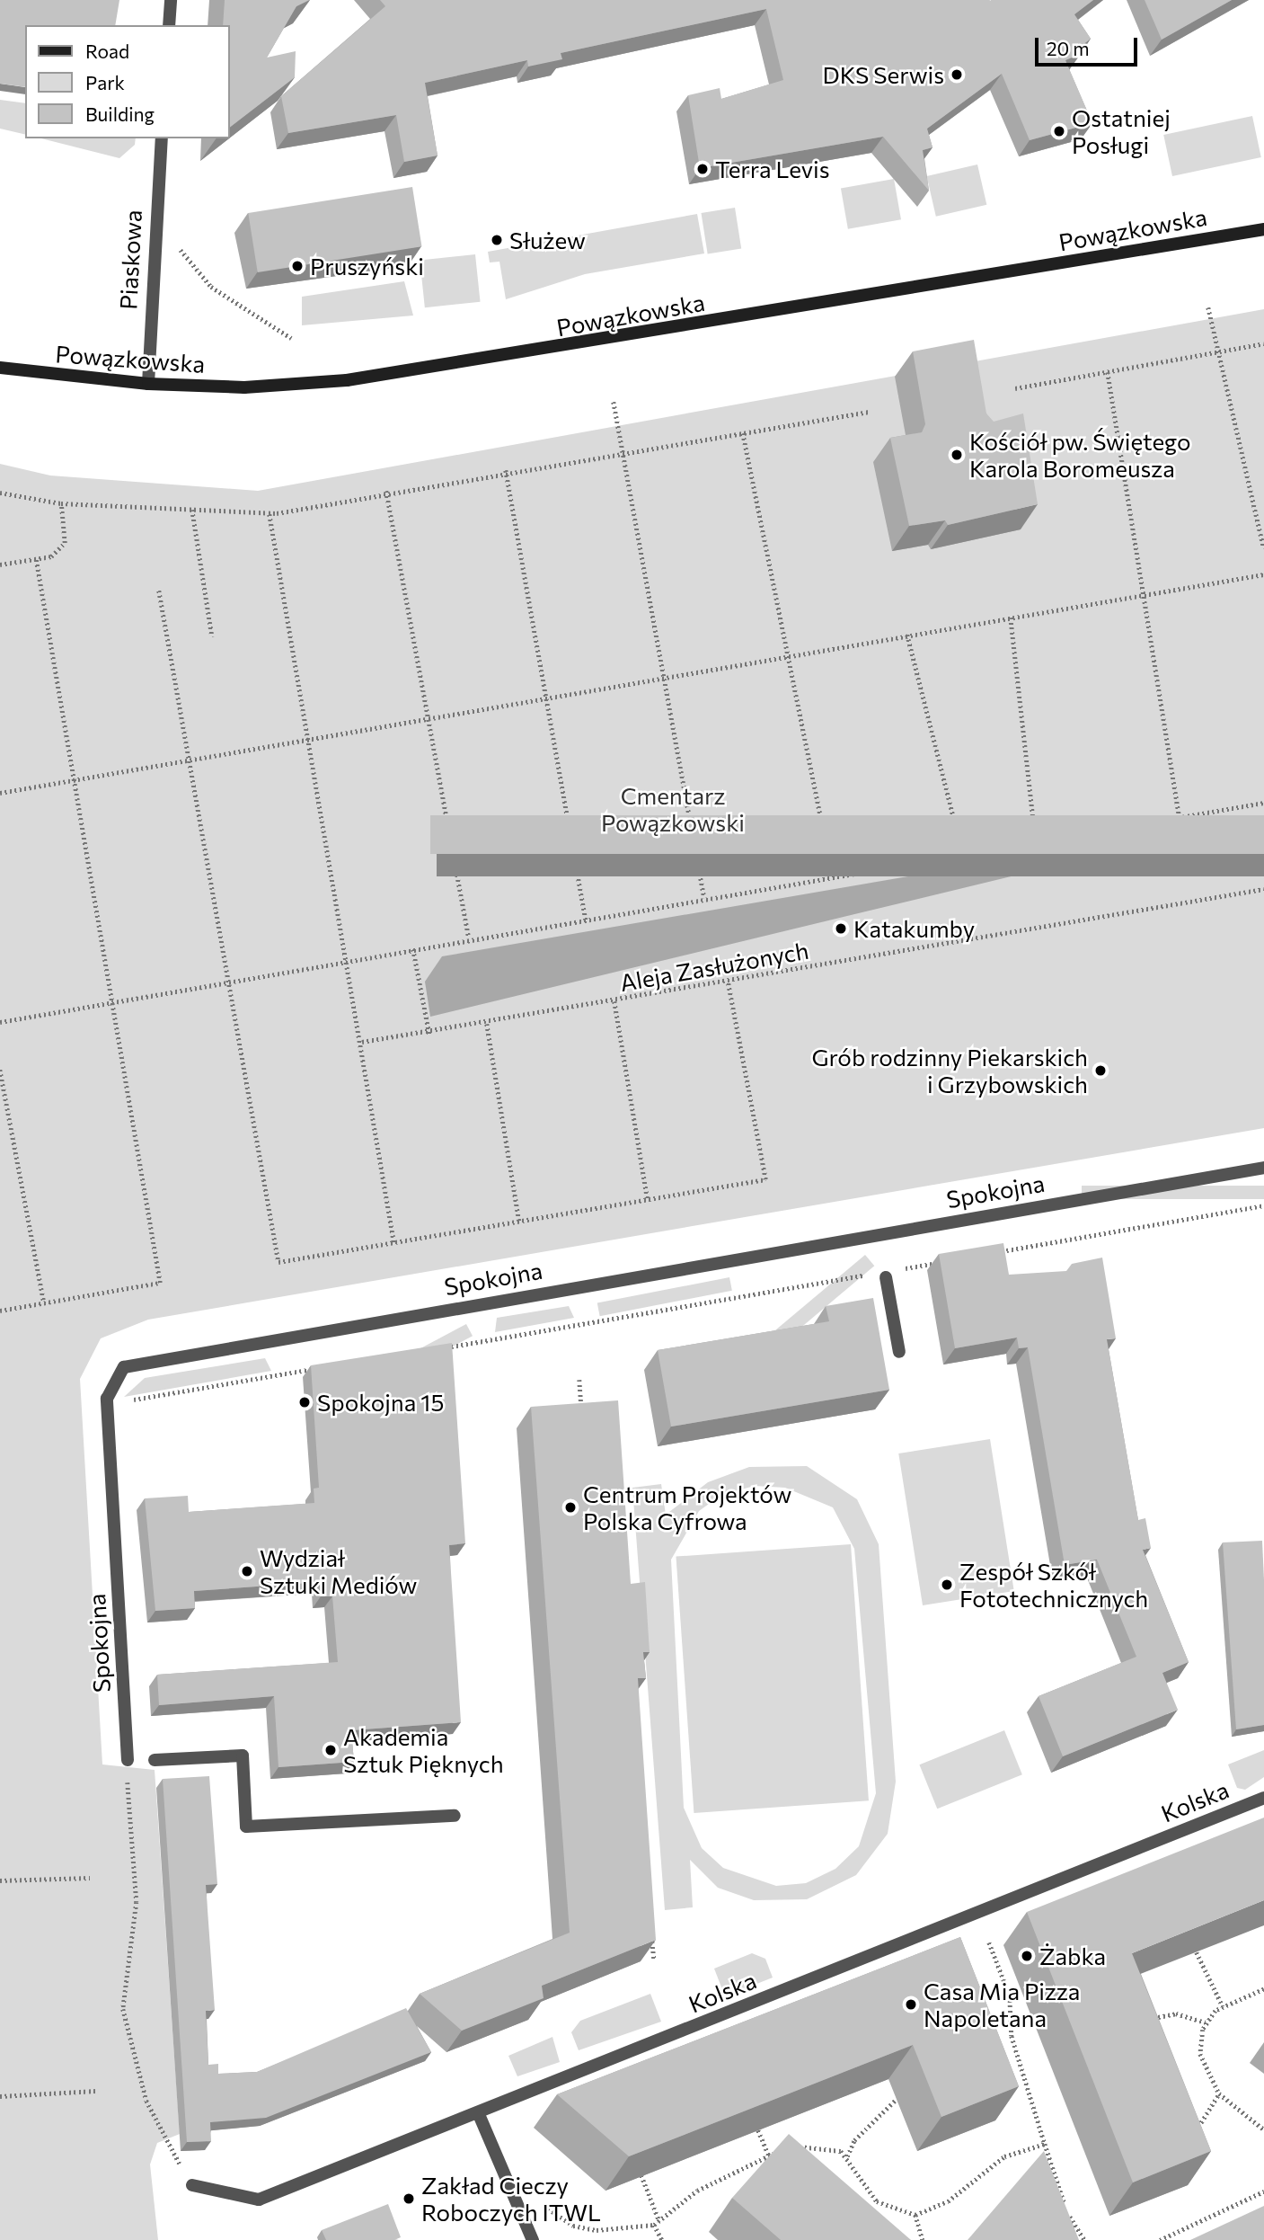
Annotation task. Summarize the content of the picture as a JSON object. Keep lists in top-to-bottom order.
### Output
{
  "streets": {
    "main road": ["Powązkowska"],
    "street": ["Piaskowa", "Spokojna", "Kolska"],
    "path": ["Aleja Zasłużonych"]
  },
  "crossings": [
    ["Powązkowska", "Piaskowa"]
  ],
  "parks": ["Cmentarz Powązkowski"],
  "places": [
    "DKS Serwis",
    "Ostatniej Posługi",
    "Terra Levis",
    "Służew",
    "Pruszyński",
    "Kościół pw. Świętego Karola Boromeusza",
    "Katakumby",
    "Grób rodzinny Piekarskich i Grzybowskich",
    "Spokojna 15",
    "Centrum Projektów Polska Cyfrowa",
    "Wydział Sztuki Mediów",
    "Zespół Szkół Fototechnicznych",
    "Akademia Sztuk Pięknych",
    "Żabka",
    "Casa Mia Pizza Napoletana",
    "Zakład Cieczy Roboczych ITWL"
  ],
  "legend": ["Road", "Park", "Building"],
  "scale_bar": "20 m"
}
